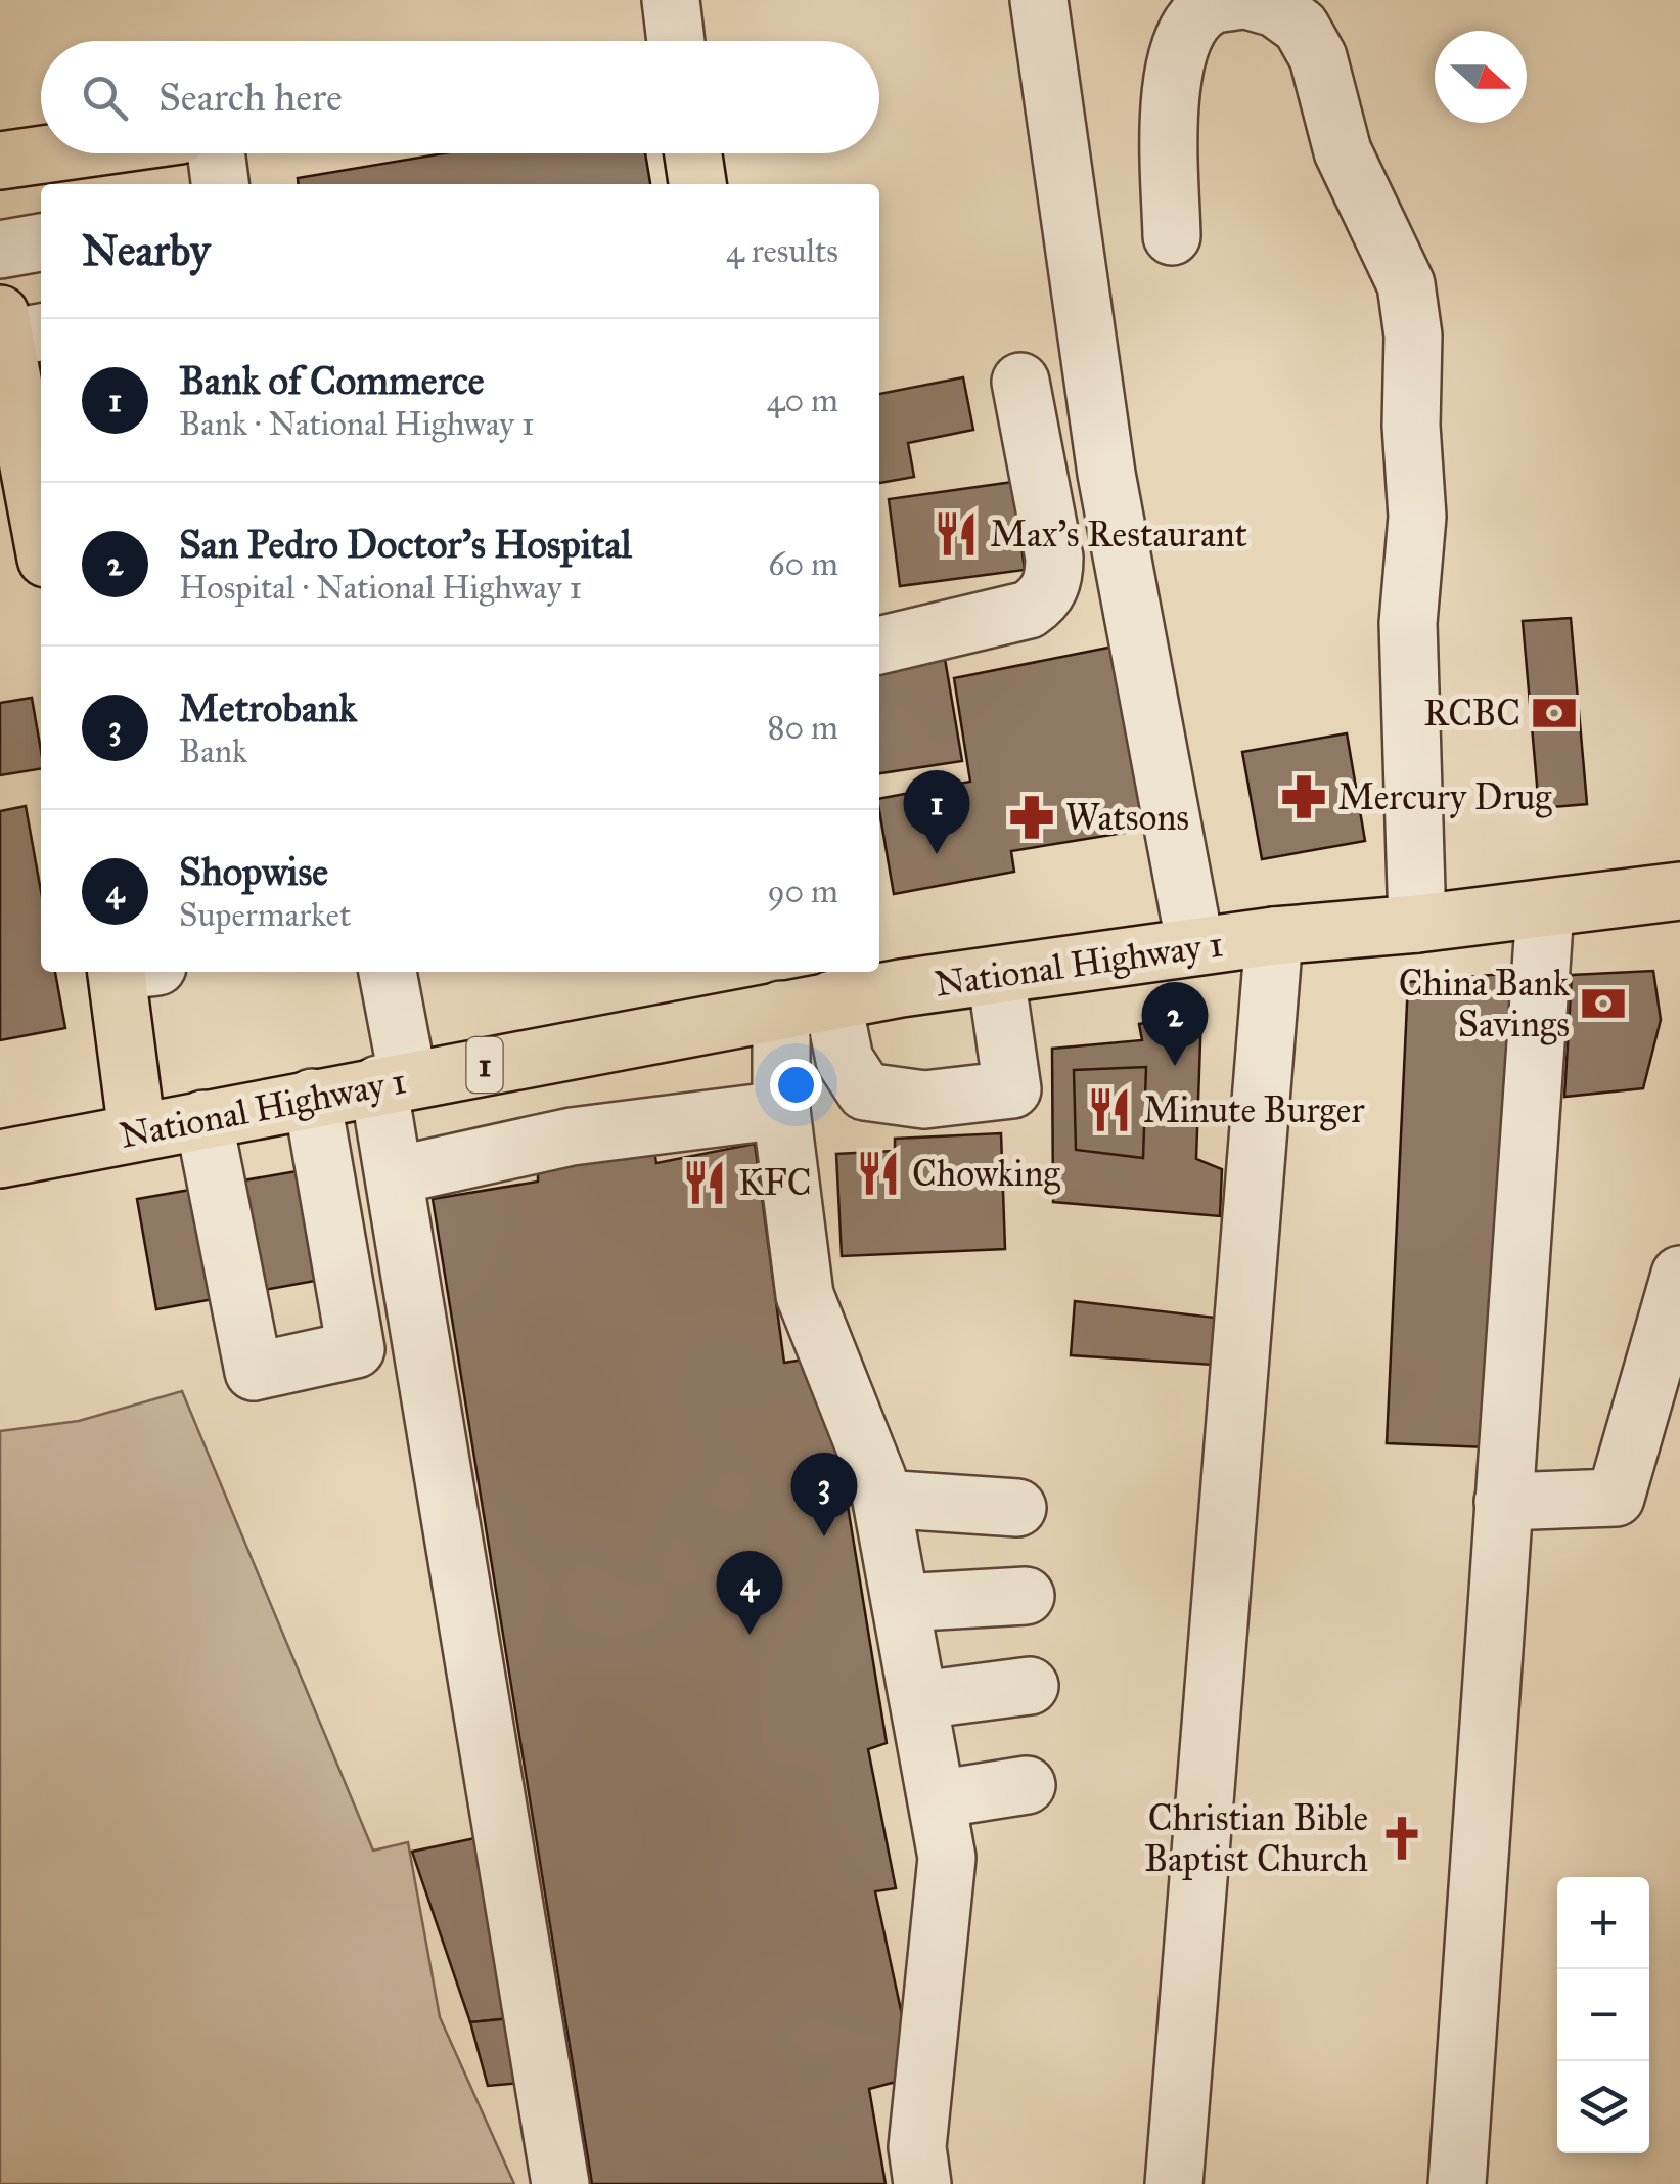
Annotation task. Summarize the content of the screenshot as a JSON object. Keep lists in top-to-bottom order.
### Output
{
  "streets": {
    "main road": ["National Highway 1", "1"]
  },
  "places": {
    "restaurant": [
      "Max's Restaurant",
      "Minute Burger",
      "Chowking",
      "KFC"
    ],
    "bank": ["RCBC", "China Bank Savings"],
    "pharmacy": ["Mercury Drug", "Watsons"],
    "church": ["Christian Bible Baptist Church"]
  },
  "north": "right",
  "page": {
    "search": "Search here",
    "heading": ["Nearby", "4 results"],
    "list": [
      {
        "mark": "1",
        "name": "Bank of Commerce",
        "note": "Bank · National Highway 1",
        "value": "40 m"
      },
      {
        "mark": "2",
        "name": "San Pedro Doctor's Hospital",
        "note": "Hospital · National Highway 1",
        "value": "60 m"
      },
      {
        "mark": "3",
        "name": "Metrobank",
        "note": "Bank",
        "value": "80 m"
      },
      {
        "mark": "4",
        "name": "Shopwise",
        "note": "Supermarket",
        "value": "90 m"
      }
    ],
    "pins": [
      "1",
      "2",
      "3",
      "4"
    ],
    "map_buttons": ["+", "−"]
  }
}
